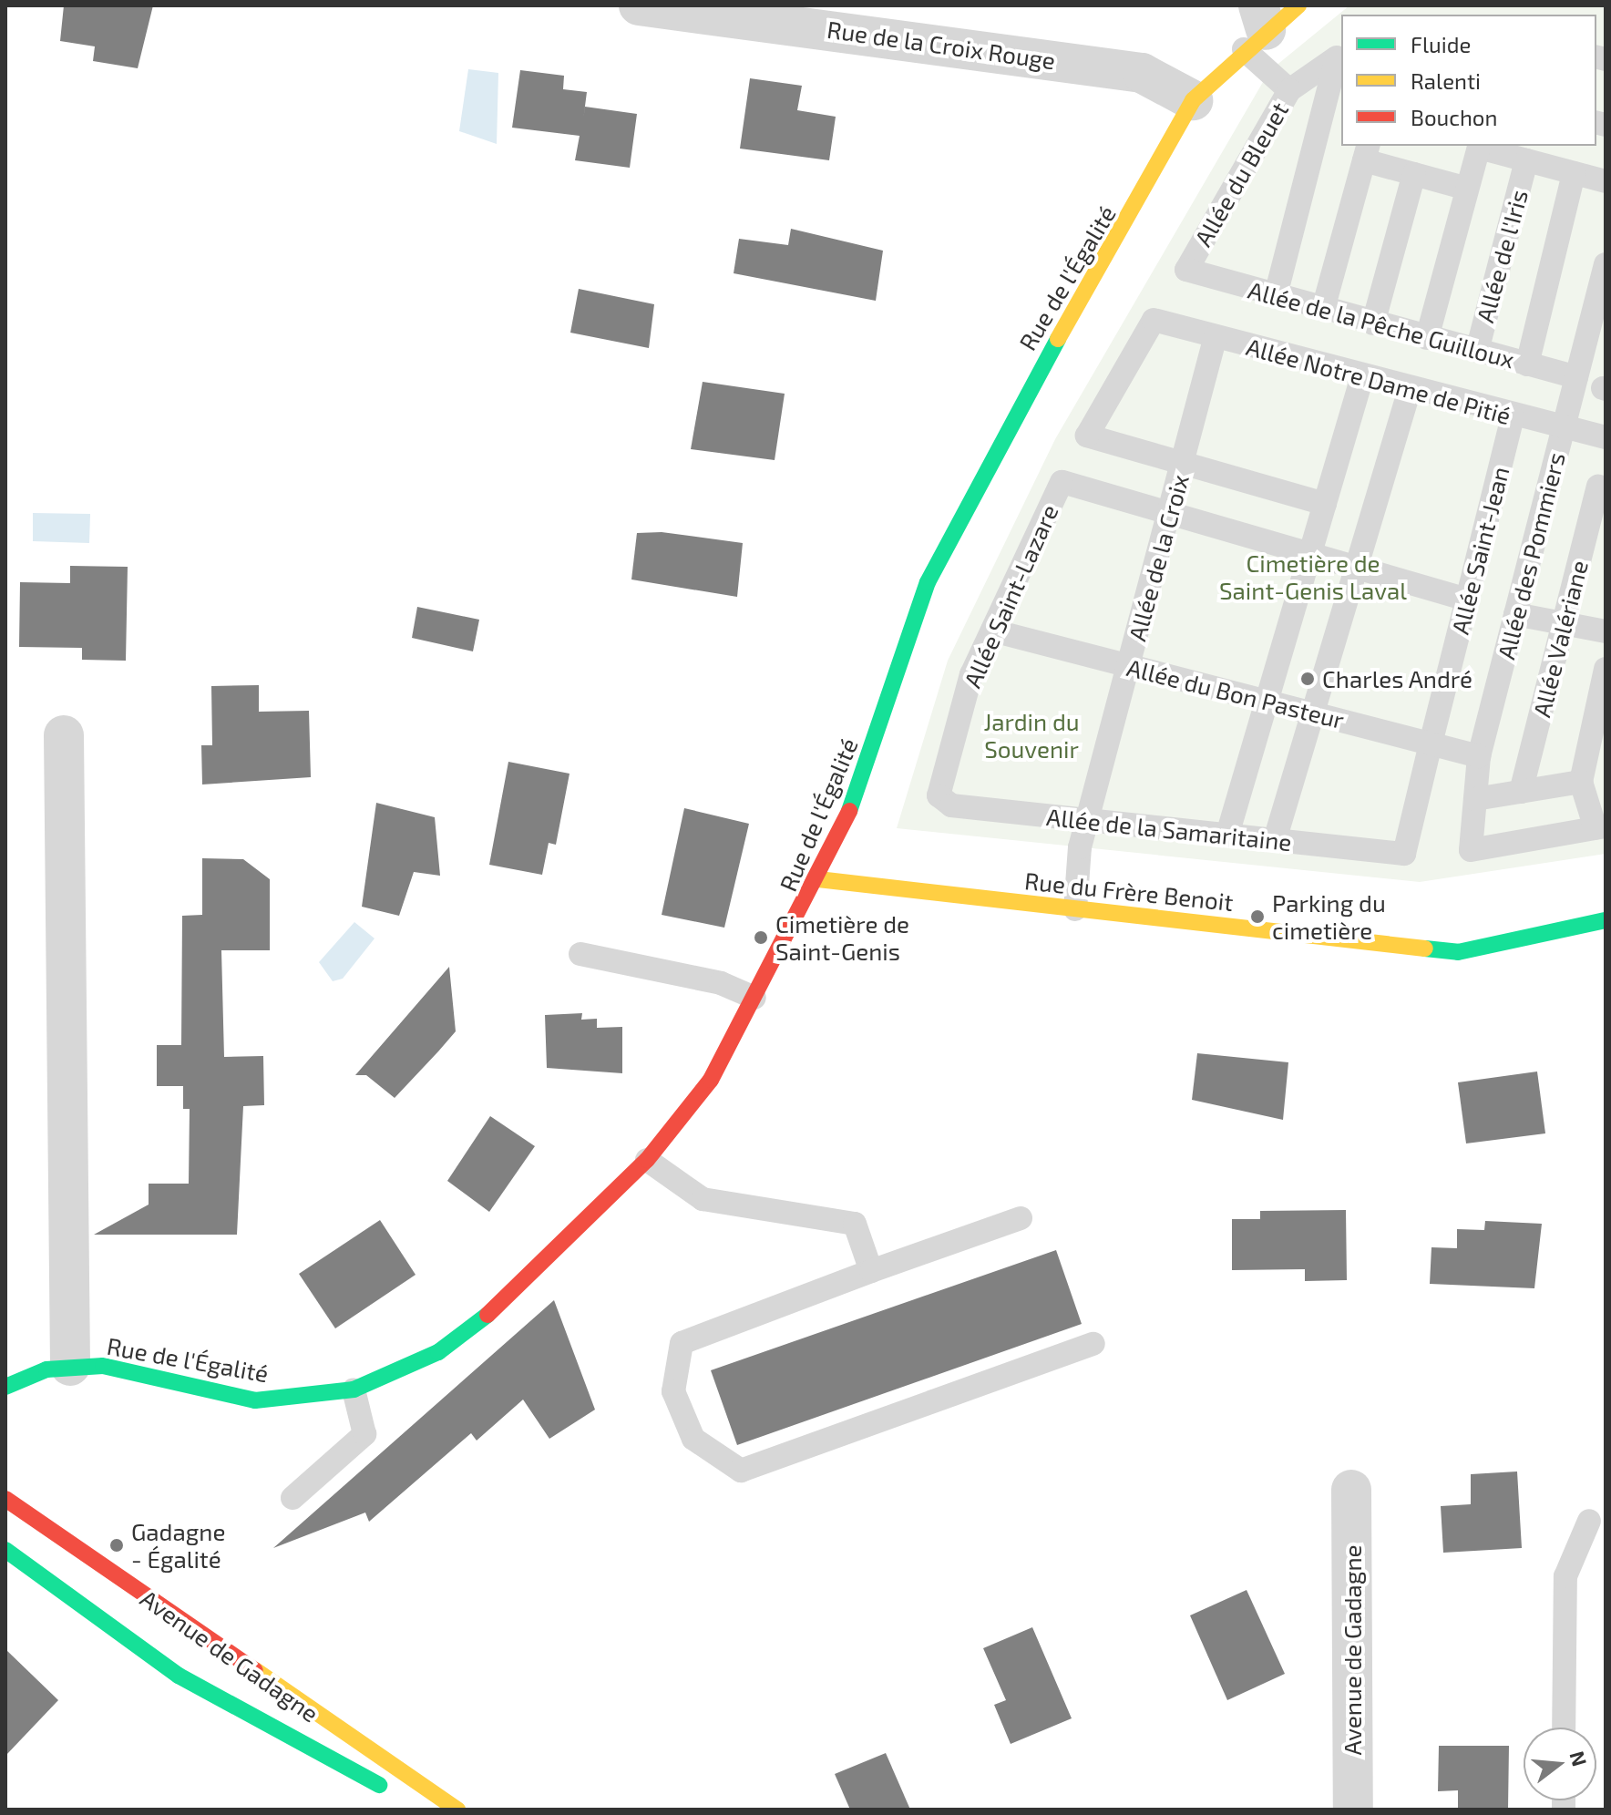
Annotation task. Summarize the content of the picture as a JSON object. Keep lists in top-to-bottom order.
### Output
{
  "streets": {
    "street": [
      "Rue de la Croix Rouge",
      "Rue de l'Égalité",
      "Rue du Frère Benoit",
      "Avenue de Gadagne"
    ],
    "lane": [
      "Allée du Bleuet",
      "Allée de l'Iris",
      "Allée de la Pêche Guilloux",
      "Allée Notre Dame de Pitié",
      "Allée Saint-Jean",
      "Allée des Pommiers",
      "Allée de la Croix",
      "Allée Saint-Lazare",
      "Allée Valériane",
      "Allée du Bon Pasteur",
      "Allée de la Samaritaine"
    ]
  },
  "crossings": [
    ["Rue de la Croix Rouge", "Rue de l'Égalité"],
    ["Allée du Bleuet", "Allée de la Pêche Guilloux"],
    ["Allée de l'Iris", "Allée de la Pêche Guilloux"],
    ["Rue de l'Égalité", "Rue du Frère Benoit"],
    ["Allée de la Pêche Guilloux", "Allée des Pommiers"],
    ["Allée Notre Dame de Pitié", "Allée Saint-Jean"],
    ["Allée Notre Dame de Pitié", "Allée des Pommiers"],
    ["Allée Notre Dame de Pitié", "Allée de la Croix"],
    ["Allée Saint-Jean", "Allée du Bon Pasteur"],
    ["Allée Saint-Jean", "Allée de la Samaritaine"],
    ["Allée des Pommiers", "Allée du Bon Pasteur"],
    ["Allée de la Croix", "Allée Saint-Lazare"],
    ["Allée de la Croix", "Allée du Bon Pasteur"],
    ["Allée de la Croix", "Allée de la Samaritaine"],
    ["Allée de la Croix", "Rue du Frère Benoit"],
    ["Allée Saint-Lazare", "Allée du Bon Pasteur"],
    ["Allée Saint-Lazare", "Allée de la Samaritaine"]
  ],
  "parks": ["Cimetière de Saint-Genis Laval", "Jardin du Souvenir"],
  "places": [
    "Charles André",
    "Parking du cimetière",
    "Cimetière de Saint-Genis",
    "Gadagne - Égalité"
  ],
  "legend": ["Fluide", "Ralenti", "Bouchon"],
  "north": "right"
}
